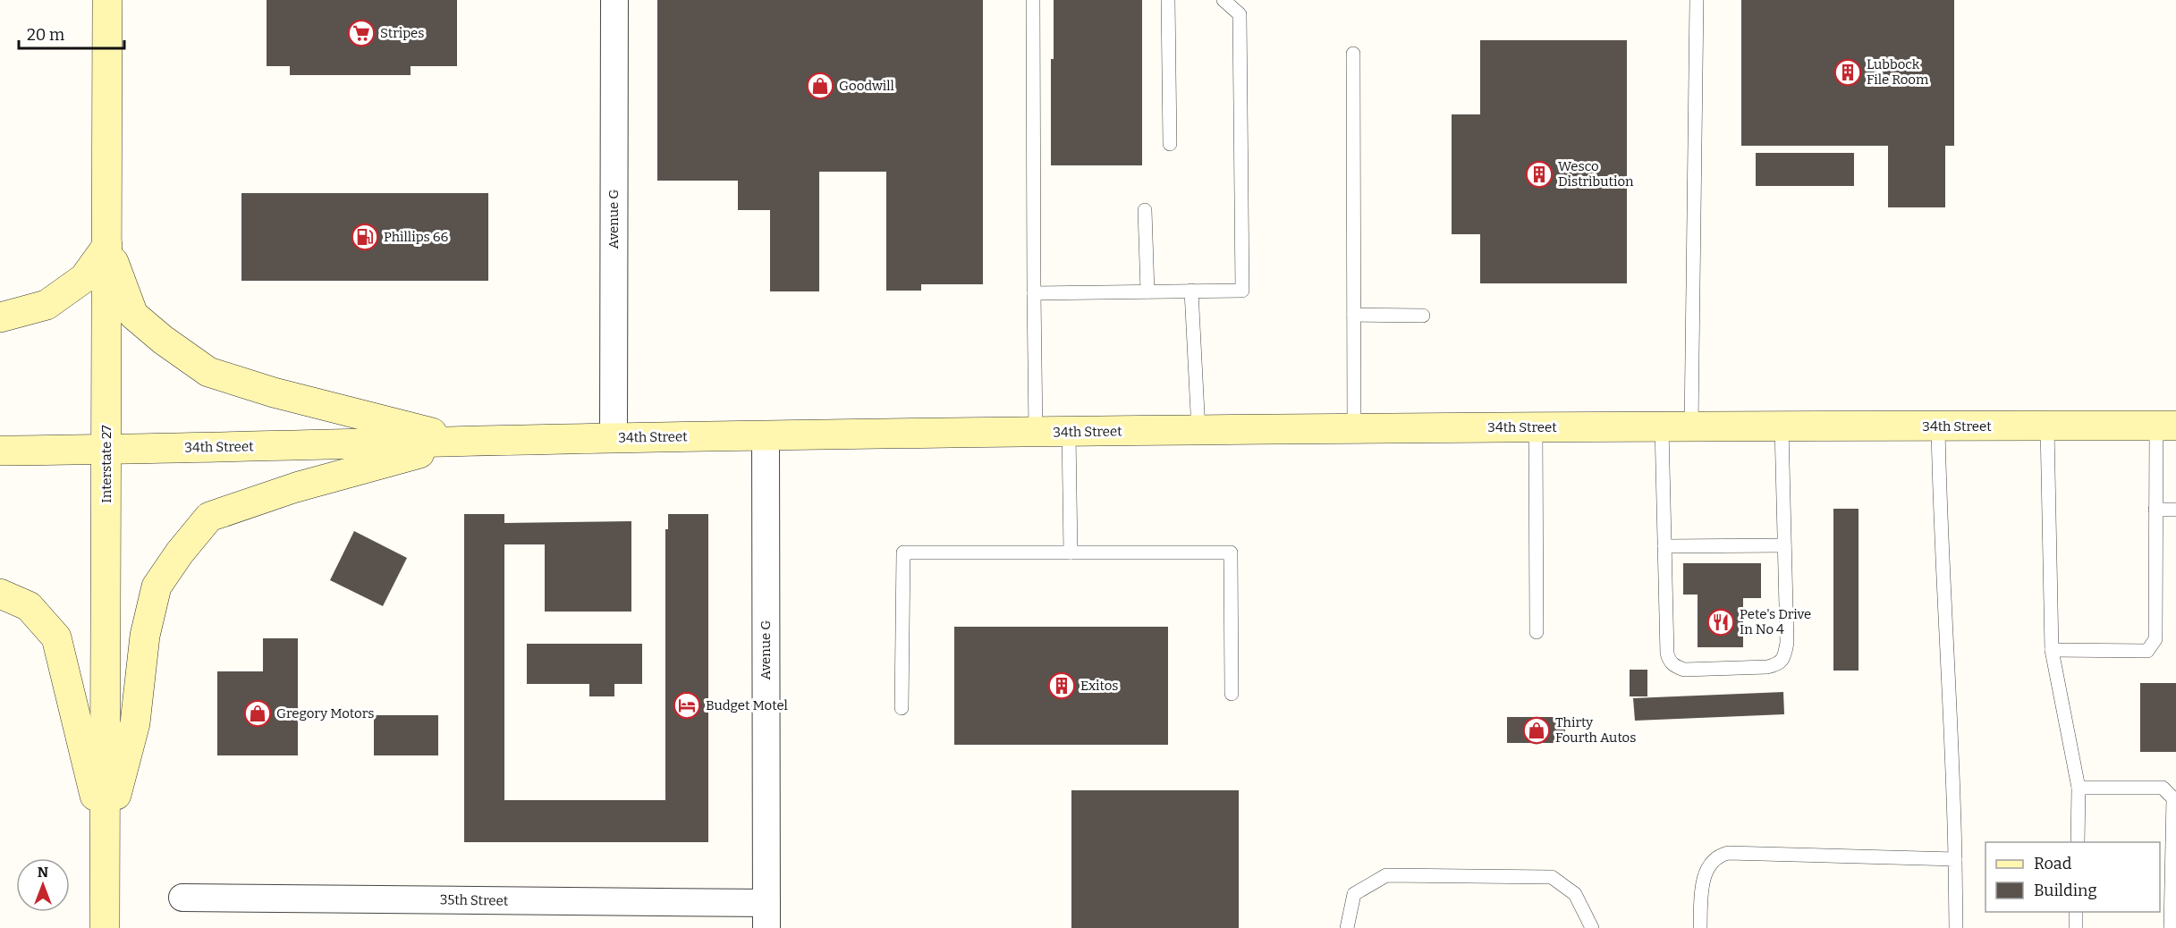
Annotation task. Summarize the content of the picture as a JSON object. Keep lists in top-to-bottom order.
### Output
{
  "streets": {
    "main road": ["34th Street", "Interstate 27"],
    "street": ["Avenue G", "35th Street"]
  },
  "crossings": [
    ["Avenue G", "34th Street"],
    ["Avenue G", "35th Street"],
    ["34th Street", "Interstate 27"]
  ],
  "places": {
    "supermarket": ["Stripes"],
    "building": ["Lubbock File Room", "Wesco Distribution", "Exitos"],
    "shop": ["Goodwill", "Gregory Motors", "Thirty Fourth Autos"],
    "fuel station": ["Phillips 66"],
    "restaurant": ["Pete's Drive In No 4"],
    "hotel": ["Budget Motel"]
  },
  "legend": ["Road", "Building"],
  "scale_bar": "20 m",
  "north": "top"
}
